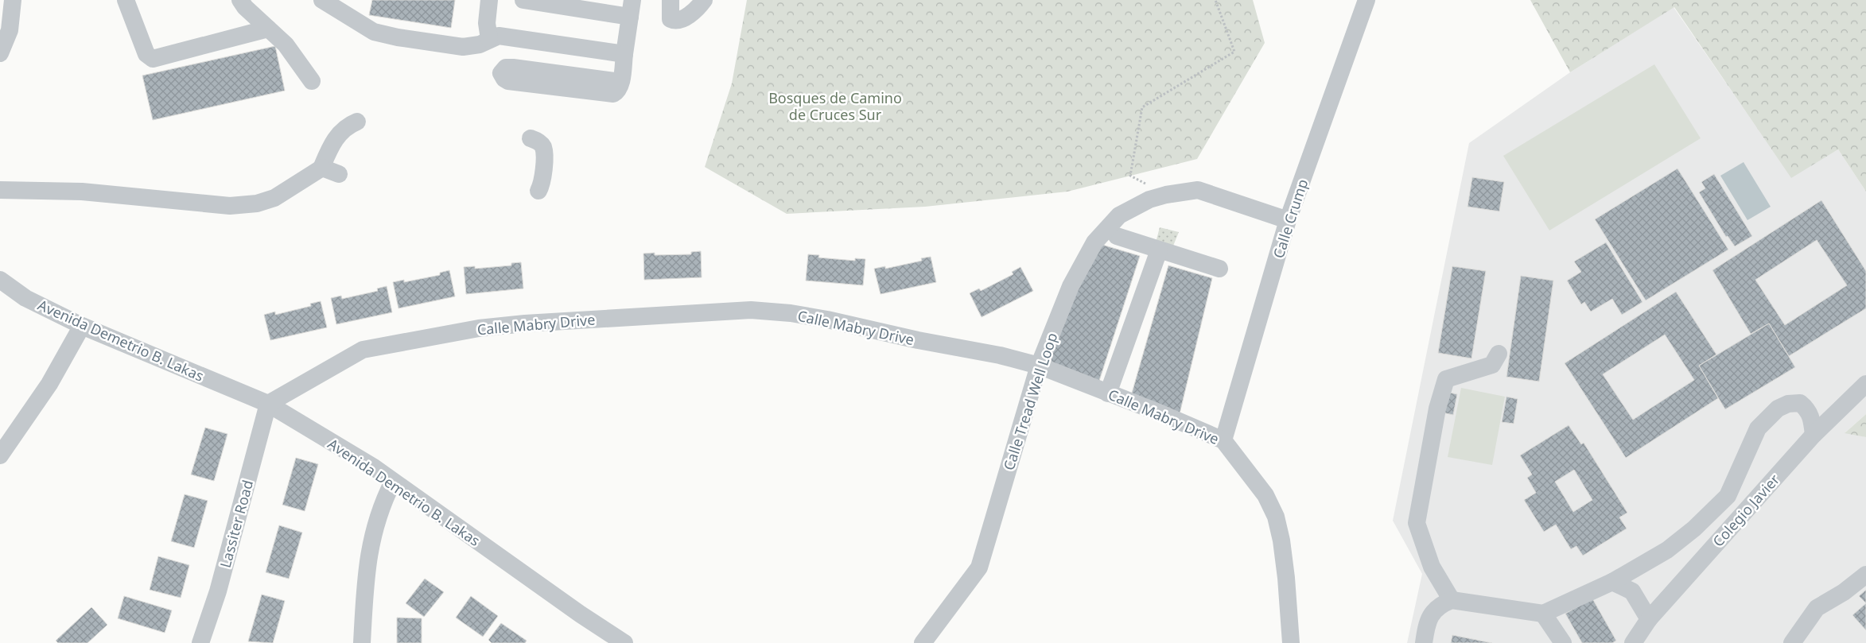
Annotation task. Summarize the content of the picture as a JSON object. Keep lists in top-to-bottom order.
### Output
{
  "streets": {
    "street": [
      "Calle Crump",
      "Calle Mabry Drive",
      "Avenida Demetrio B. Lakas",
      "Calle Tread Well Loop",
      "Colegio Javier",
      "Lassiter Road"
    ]
  },
  "crossings": [
    ["Calle Crump", "Calle Mabry Drive"],
    ["Calle Crump", "Calle Tread Well Loop"],
    ["Calle Mabry Drive", "Avenida Demetrio B. Lakas"],
    ["Calle Mabry Drive", "Calle Tread Well Loop"],
    ["Calle Mabry Drive", "Lassiter Road"],
    ["Avenida Demetrio B. Lakas", "Lassiter Road"]
  ],
  "parks": ["Bosques de Camino de Cruces Sur"]
}
